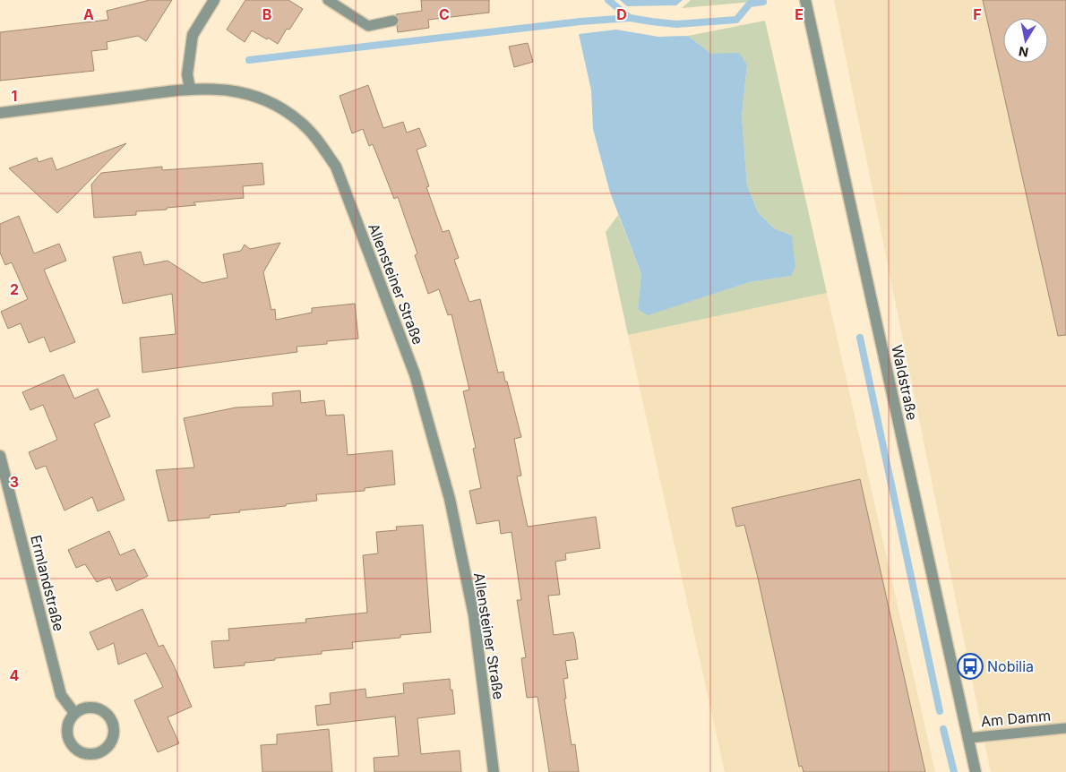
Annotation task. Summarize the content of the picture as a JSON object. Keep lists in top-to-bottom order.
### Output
{
  "streets": {
    "street": ["Allensteiner Straße", "Waldstraße", "Ermlandstraße"],
    "lane": ["Am Damm"]
  },
  "crossings": [
    ["Waldstraße", "Am Damm"]
  ],
  "places": {
    "bus stop": ["Nobilia"]
  },
  "north": "bottom",
  "grid": {
    "columns": [
      "A",
      "B",
      "C",
      "D",
      "E",
      "F"
    ],
    "rows": [
      "1",
      "2",
      "3",
      "4"
    ]
  }
}
